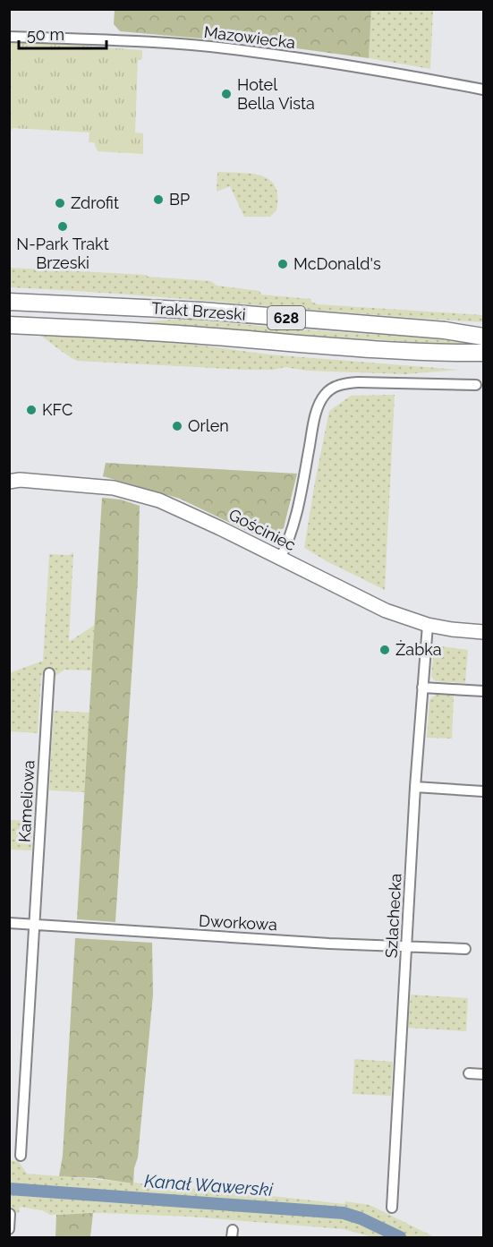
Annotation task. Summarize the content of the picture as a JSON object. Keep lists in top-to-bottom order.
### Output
{
  "streets": {
    "main road": ["Trakt Brzeski", "628"],
    "street": [
      "Mazowiecka",
      "Gościniec",
      "Kameliowa",
      "Szlachecka",
      "Dworkowa"
    ]
  },
  "crossings": [
    ["Gościniec", "Szlachecka"],
    ["Kameliowa", "Dworkowa"],
    ["Szlachecka", "Dworkowa"]
  ],
  "water": ["Kanał Wawerski"],
  "places": [
    "Hotel Bella Vista",
    "BP",
    "Zdrofit",
    "N-Park Trakt Brzeski",
    "McDonald's",
    "KFC",
    "Orlen",
    "Żabka"
  ],
  "scale_bar": "50 m"
}
